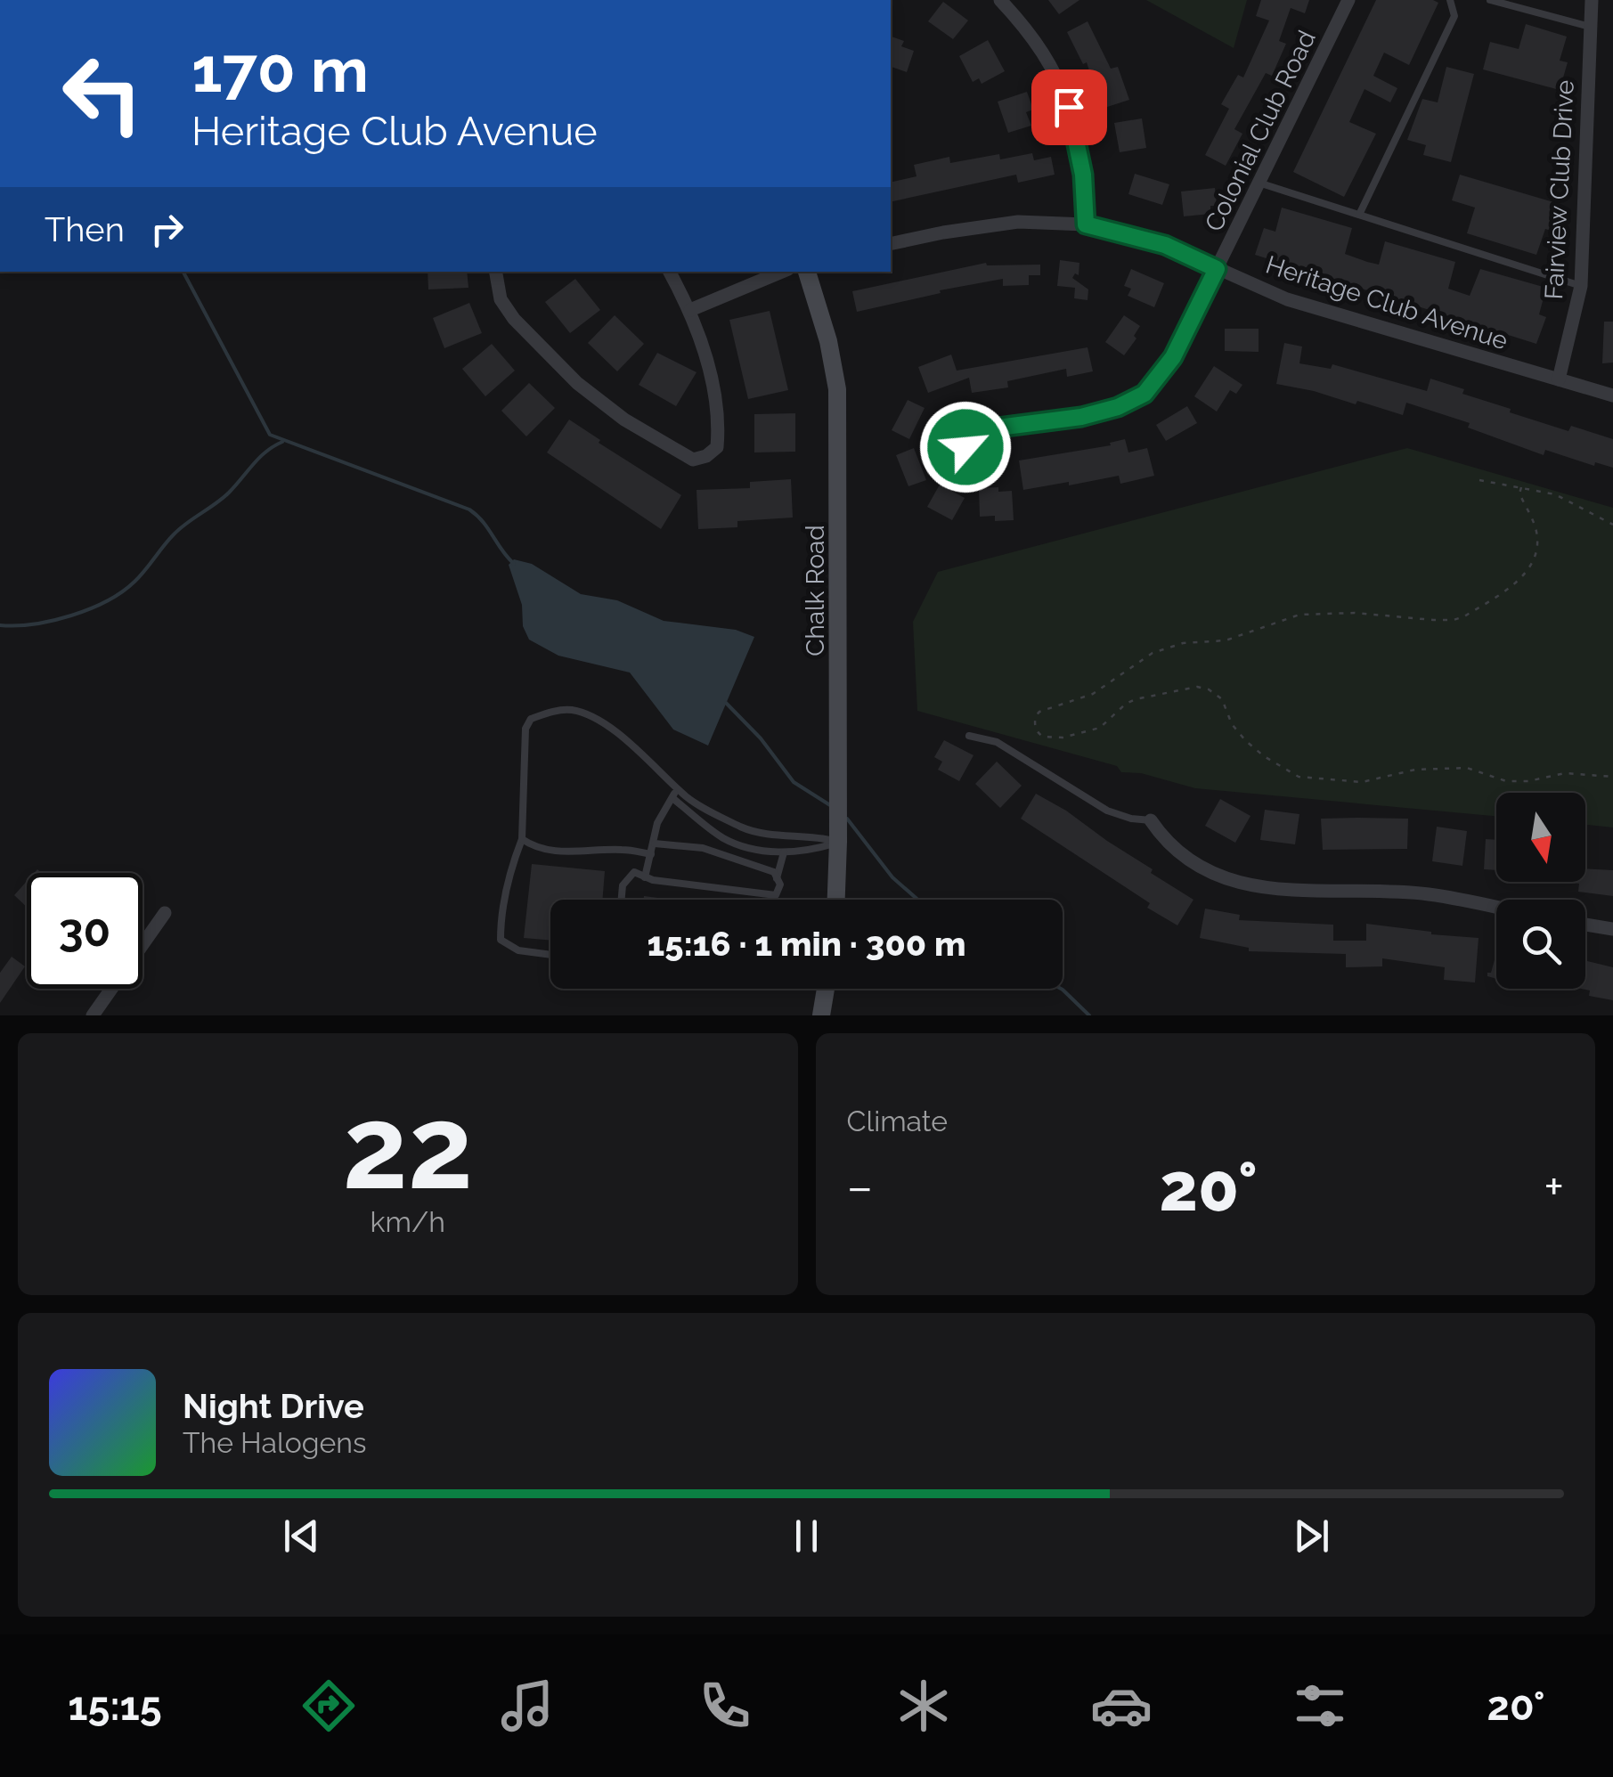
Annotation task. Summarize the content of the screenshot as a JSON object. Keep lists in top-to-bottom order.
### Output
{
  "streets": {
    "street": [
      "Colonial Club Road",
      "Fairview Club Drive",
      "Heritage Club Avenue",
      "Chalk Road"
    ]
  },
  "crossings": [
    ["Colonial Club Road", "Heritage Club Avenue"],
    ["Fairview Club Drive", "Heritage Club Avenue"]
  ],
  "north": "bottom",
  "page": {
    "turn": ["170 m", "Heritage Club Avenue"],
    "then": "Then",
    "limit": "30",
    "trip": "15:16 · 1 min · 300 m",
    "tile": [
      ["22", "km/h"],
      "Climate"
    ],
    "heat": ["−", "20°", "+"],
    "song": ["Night Drive", "The Halogens"],
    "tabs": ["15:15", "20°"]
  }
}
